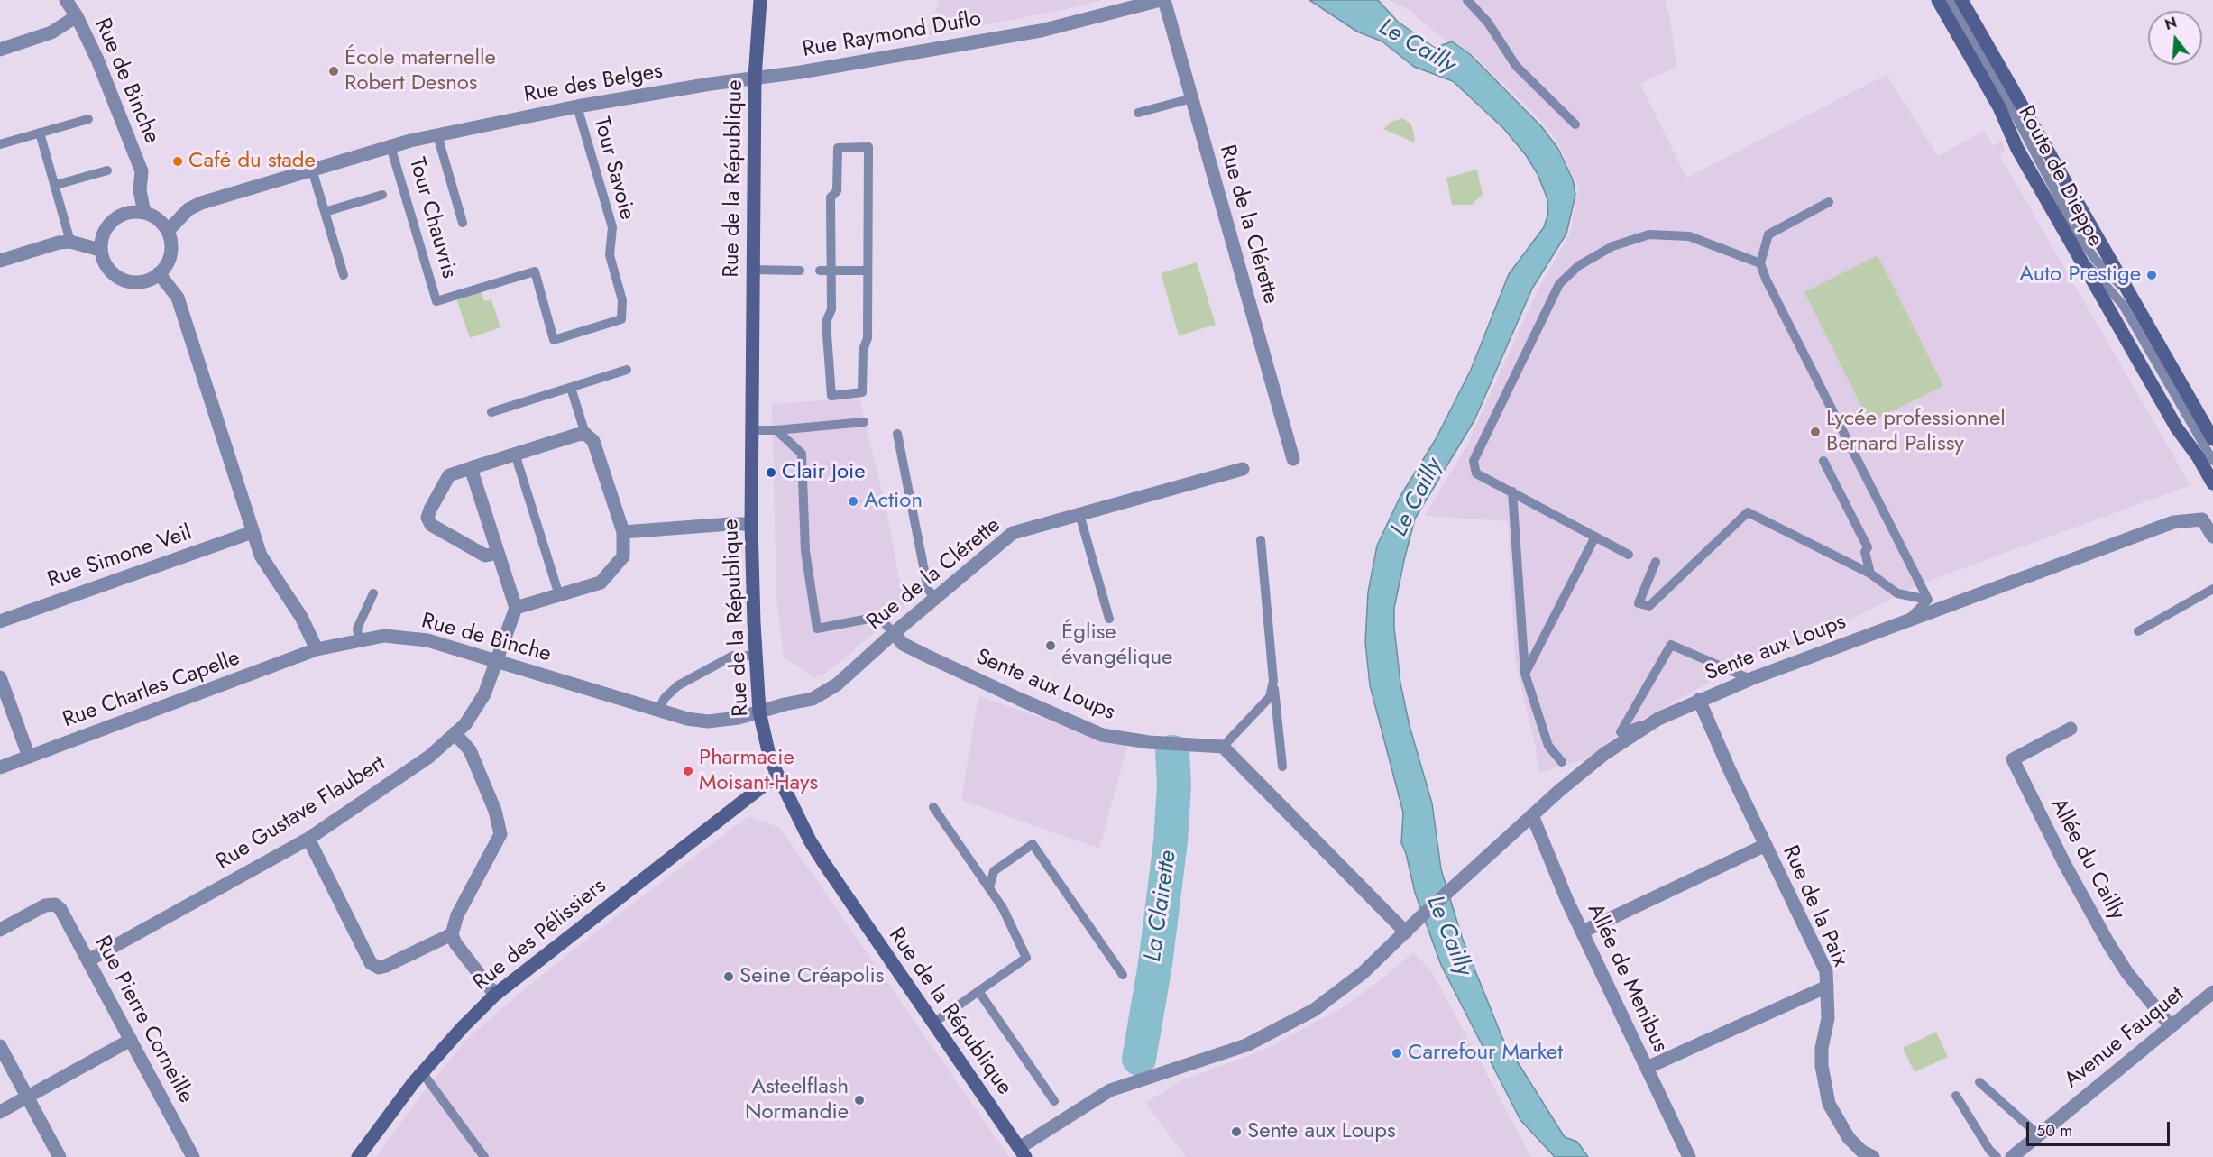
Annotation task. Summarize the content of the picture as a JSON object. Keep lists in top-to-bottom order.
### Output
{
  "streets": {
    "street": [
      "Rue Raymond Duflo",
      "Rue de Binche",
      "Rue des Belges",
      "Route de Dieppe",
      "Rue de la République",
      "Rue de la Clérette",
      "Rue Simone Veil",
      "Sente aux Loups",
      "Rue Charles Capelle",
      "Rue Gustave Flaubert",
      "Allée du Cailly",
      "Rue de la Paix",
      "Rue des Pélissiers",
      "Allée de Menibus",
      "Rue Pierre Corneille",
      "Avenue Fauquet"
    ],
    "lane": ["Tour Savoie", "Tour Chauvris"]
  },
  "crossings": [
    ["Rue Raymond Duflo", "Rue des Belges"],
    ["Rue Raymond Duflo", "Rue de la République"],
    ["Rue Raymond Duflo", "Rue de la Clérette"],
    ["Rue de Binche", "Rue des Belges"],
    ["Rue de Binche", "Rue de la République"],
    ["Rue de Binche", "Rue de la Clérette"],
    ["Rue de Binche", "Rue Charles Capelle"],
    ["Rue de Binche", "Rue Gustave Flaubert"],
    ["Rue des Belges", "Tour Savoie"],
    ["Rue des Belges", "Rue de la République"],
    ["Rue des Belges", "Tour Chauvris"],
    ["Tour Savoie", "Tour Chauvris"],
    ["Rue de la République", "Rue de la Clérette"],
    ["Rue de la République", "Sente aux Loups"],
    ["Rue de la République", "Rue des Pélissiers"],
    ["Rue de la Clérette", "Sente aux Loups"],
    ["Sente aux Loups", "Rue de la Paix"],
    ["Sente aux Loups", "Allée de Menibus"],
    ["Rue Gustave Flaubert", "Rue Pierre Corneille"],
    ["Allée du Cailly", "Avenue Fauquet"]
  ],
  "water": ["Le Cailly", "La Clairette"],
  "places": [
    "École maternelle Robert Desnos",
    "Café du stade",
    "Auto Prestige",
    "Lycée professionnel Bernard Palissy",
    "Clair Joie",
    "Action",
    "Église évangélique",
    "Pharmacie Moisant-Hays",
    "Seine Créapolis",
    "Carrefour Market",
    "Asteelflash Normandie",
    "Sente aux Loups"
  ],
  "scale_bar": "50 m",
  "north": "top"
}
